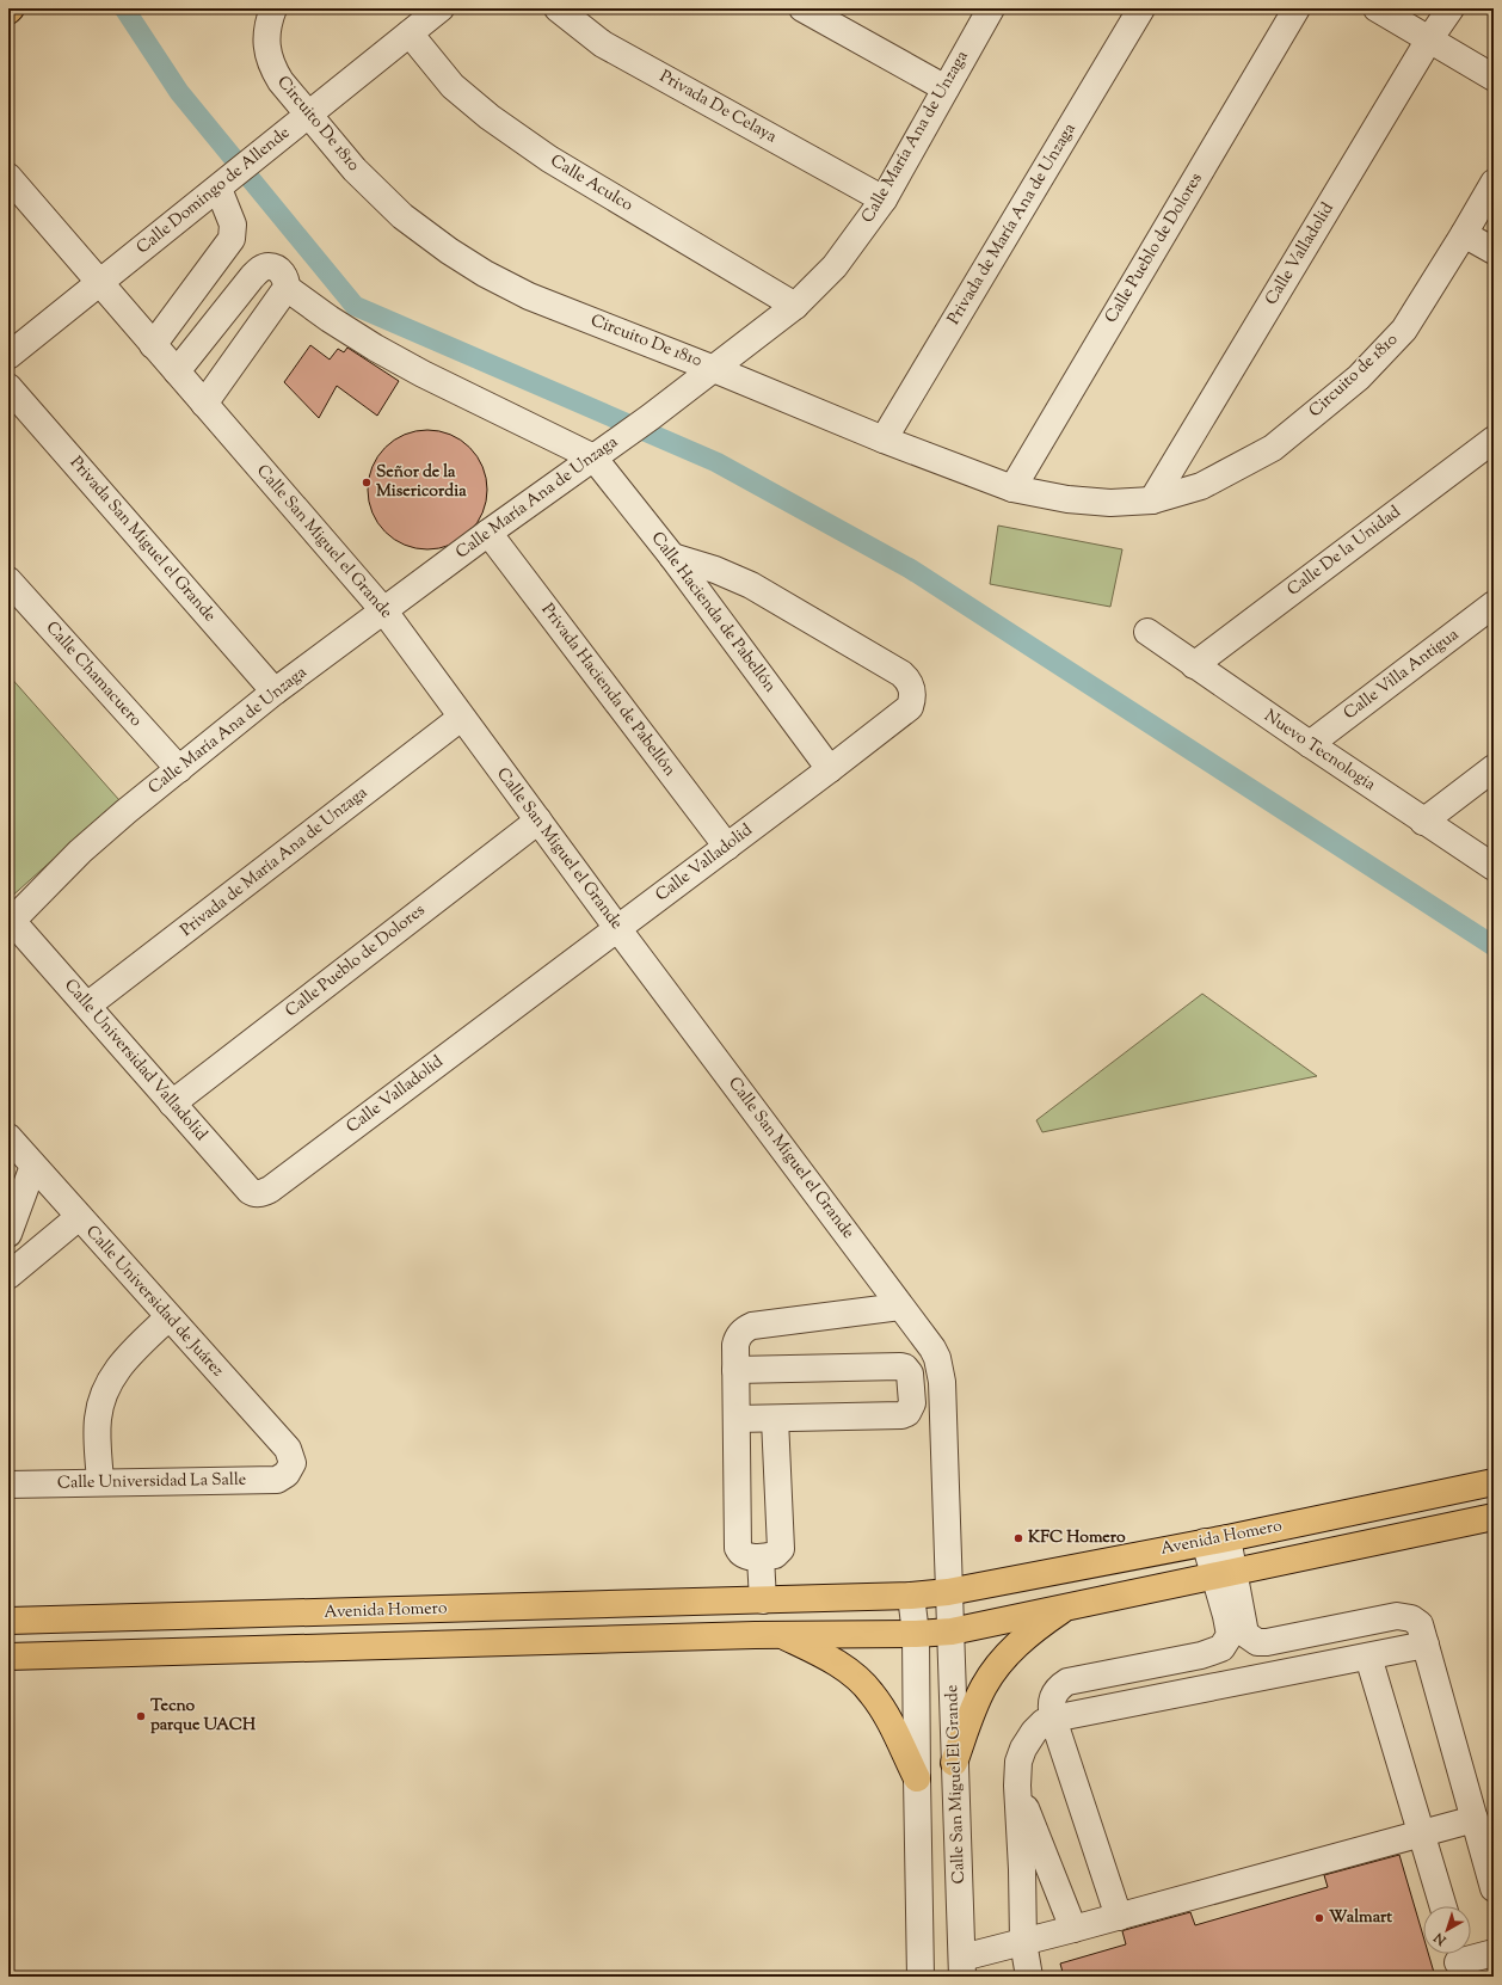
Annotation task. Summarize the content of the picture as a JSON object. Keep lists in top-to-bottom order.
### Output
{
  "streets": {
    "main road": ["Avenida Homero"],
    "street": [
      "Privada De Celaya",
      "Circuito De 1810",
      "Calle María Ana de Unzaga",
      "Calle Aculco",
      "Calle Domingo de Allende",
      "Privada de María Ana de Unzaga",
      "Calle Pueblo de Dolores",
      "Calle Valladolid",
      "Circuito de 1810",
      "Privada San Miguel el Grande",
      "Calle San Miguel el Grande",
      "Calle De la Unidad",
      "Calle Hacienda de Pabellón",
      "Calle Chamacuero",
      "Calle Villa Antigua",
      "Privada Hacienda de Pabellón",
      "Nuevo Tecnologia",
      "Calle Universidad Valladolid",
      "Calle Universidad de Juárez",
      "Calle Universidad La Salle",
      "Calle San Miguel El Grande"
    ]
  },
  "crossings": [
    ["Privada De Celaya", "Calle María Ana de Unzaga"],
    ["Circuito De 1810", "Calle María Ana de Unzaga"],
    ["Circuito De 1810", "Calle Domingo de Allende"],
    ["Circuito De 1810", "Privada de María Ana de Unzaga"],
    ["Circuito De 1810", "Calle Pueblo de Dolores"],
    ["Circuito De 1810", "Calle Valladolid"],
    ["Circuito De 1810", "Circuito de 1810"],
    ["Calle María Ana de Unzaga", "Calle Aculco"],
    ["Calle María Ana de Unzaga", "Privada San Miguel el Grande"],
    ["Calle María Ana de Unzaga", "Calle San Miguel el Grande"],
    ["Calle María Ana de Unzaga", "Calle Hacienda de Pabellón"],
    ["Calle María Ana de Unzaga", "Calle Chamacuero"],
    ["Calle María Ana de Unzaga", "Privada Hacienda de Pabellón"],
    ["Calle María Ana de Unzaga", "Calle Universidad Valladolid"],
    ["Calle Aculco", "Calle Domingo de Allende"],
    ["Calle Domingo de Allende", "Calle San Miguel el Grande"],
    ["Privada de María Ana de Unzaga", "Calle San Miguel el Grande"],
    ["Privada de María Ana de Unzaga", "Calle Universidad Valladolid"],
    ["Calle Pueblo de Dolores", "Calle San Miguel el Grande"],
    ["Calle Pueblo de Dolores", "Calle Universidad Valladolid"],
    ["Calle Valladolid", "Circuito de 1810"],
    ["Calle Valladolid", "Calle San Miguel el Grande"],
    ["Calle Valladolid", "Calle Hacienda de Pabellón"],
    ["Calle Valladolid", "Privada Hacienda de Pabellón"],
    ["Calle Valladolid", "Calle Universidad Valladolid"],
    ["Calle San Miguel el Grande", "Avenida Homero"],
    ["Calle San Miguel el Grande", "Calle San Miguel El Grande"],
    ["Calle De la Unidad", "Nuevo Tecnologia"],
    ["Calle Villa Antigua", "Nuevo Tecnologia"],
    ["Calle Universidad de Juárez", "Calle Universidad La Salle"],
    ["Avenida Homero", "Calle San Miguel El Grande"]
  ],
  "places": [
    "Señor de la Misericordia",
    "KFC Homero",
    "Tecno parque UACH",
    "Walmart"
  ],
  "north": "bottom left"
}
